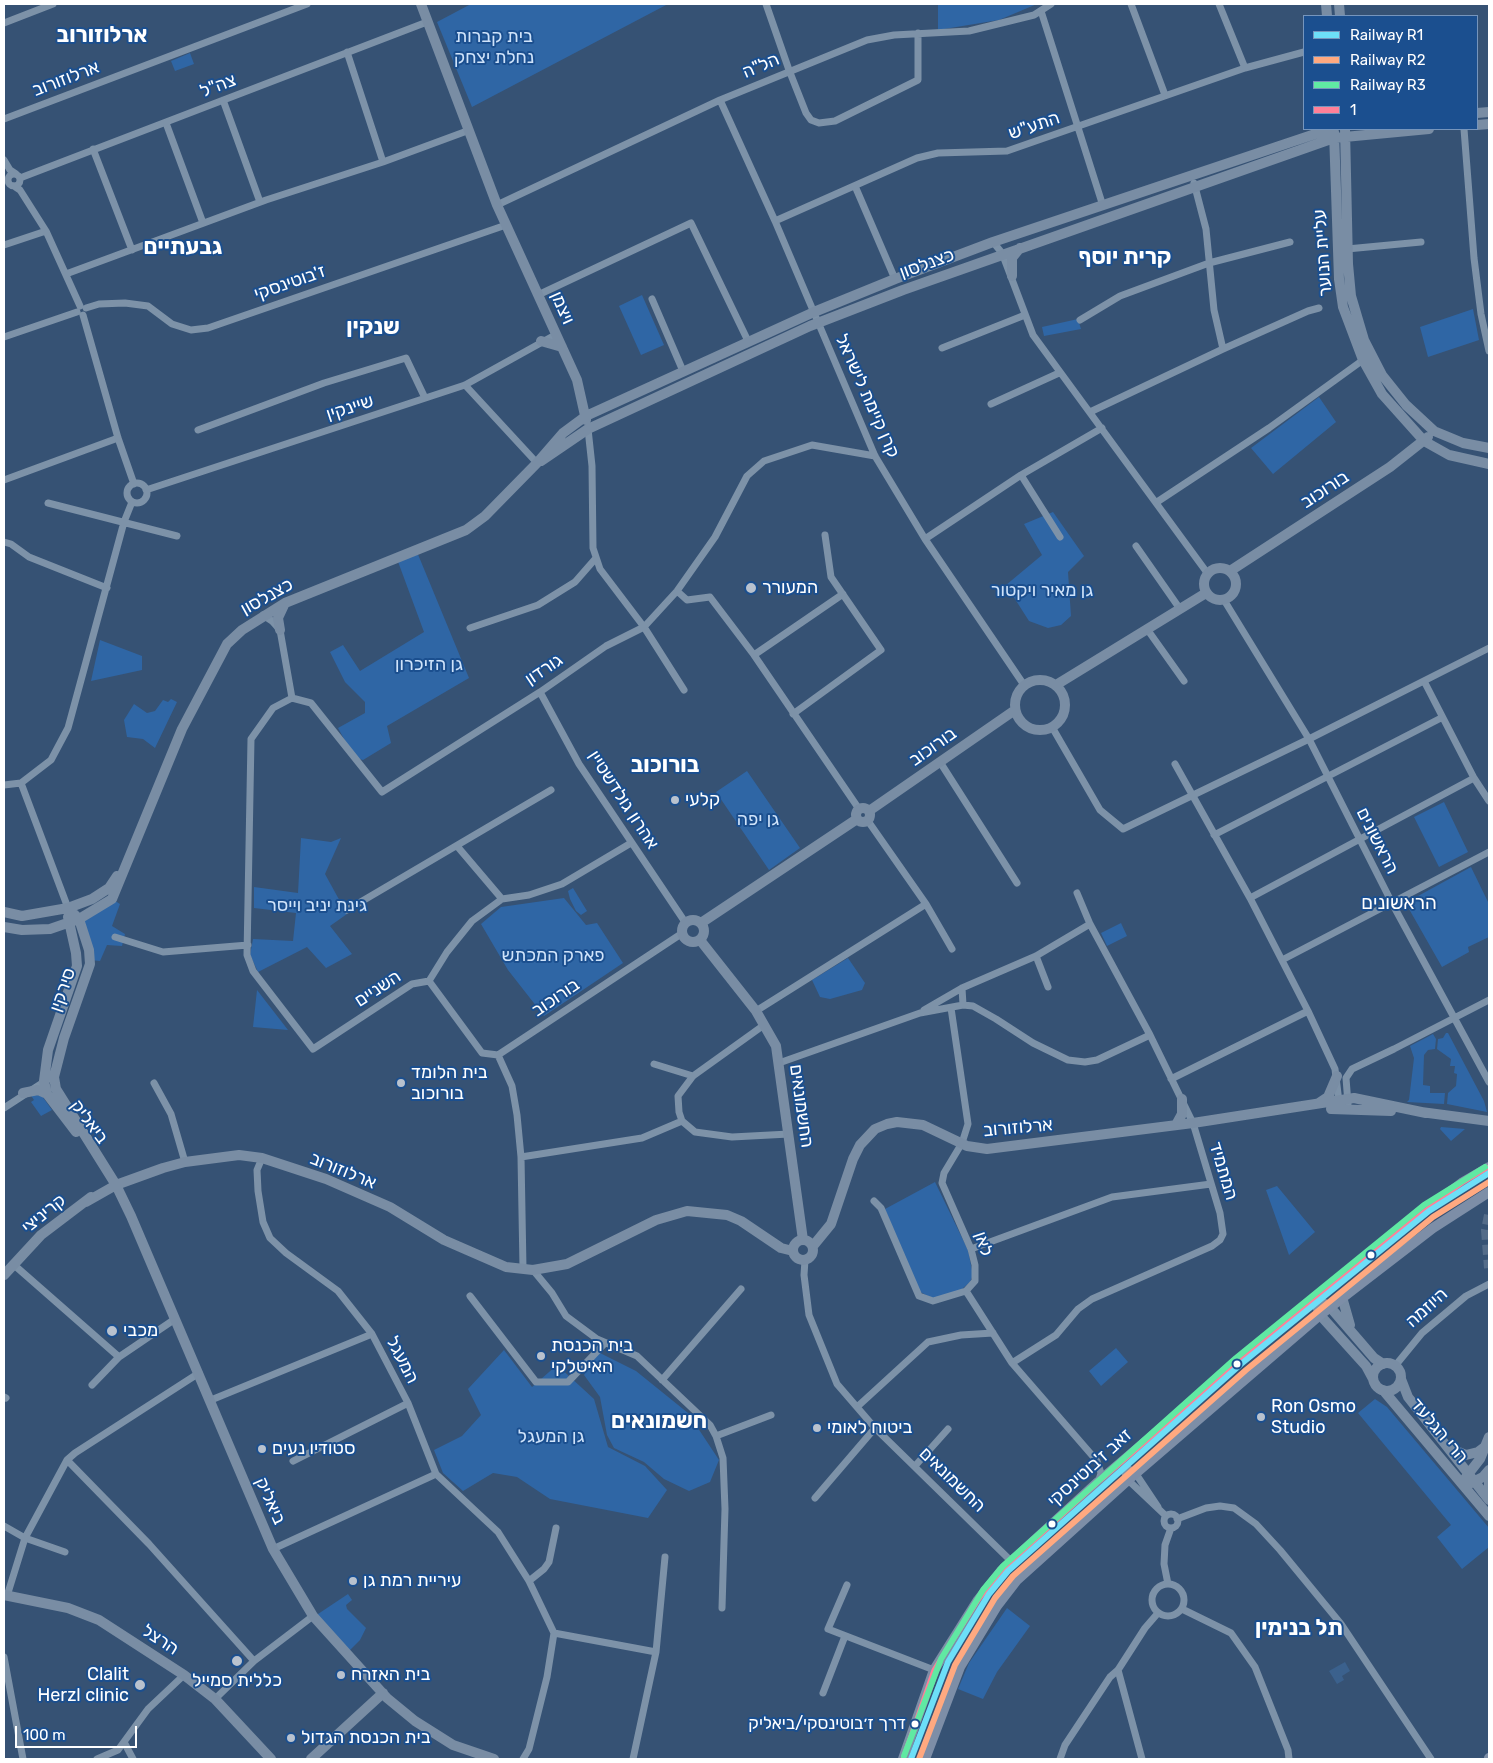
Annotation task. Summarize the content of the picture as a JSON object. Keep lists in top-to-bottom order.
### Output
{
  "streets": {
    "main road": ["זאב ז'בוטינסקי"],
    "street": [
      "הל\"ה",
      "ארלוזורוב",
      "צה\"ל",
      "התע\"ש",
      "עליית הנוער",
      "כצנלסון",
      "ז'בוטינסקי",
      "ויצמן",
      "קרן קיימת לישראל",
      "שיינקין",
      "בורוכוב",
      "גורדון",
      "אהרון גולדשטיין",
      "הראשונים",
      "השניים",
      "סירקין",
      "החשמונאים",
      "ביאליק",
      "המתמיד",
      "קריניצי",
      "לאן",
      "היוזמה",
      "המעגל",
      "הרי הגלעד",
      "הרצל"
    ]
  },
  "crossings": [
    ["הל\"ה", "ויצמן"],
    ["הל\"ה", "קרן קיימת לישראל"],
    ["ארלוזורוב", "החשמונאים"],
    ["ארלוזורוב", "ביאליק"],
    ["ארלוזורוב", "המתמיד"],
    ["ארלוזורוב", "קריניצי"],
    ["ארלוזורוב", "לאן"],
    ["ארלוזורוב", "המעגל"],
    ["צה\"ל", "ויצמן"],
    ["התע\"ש", "קרן קיימת לישראל"],
    ["עליית הנוער", "כצנלסון"],
    ["עליית הנוער", "בורוכוב"],
    ["כצנלסון", "ויצמן"],
    ["כצנלסון", "קרן קיימת לישראל"],
    ["כצנלסון", "סירקין"],
    ["ז'בוטינסקי", "ויצמן"],
    ["ויצמן", "שיינקין"],
    ["ויצמן", "גורדון"],
    ["קרן קיימת לישראל", "בורוכוב"],
    ["קרן קיימת לישראל", "גורדון"],
    ["בורוכוב", "אהרון גולדשטיין"],
    ["בורוכוב", "הראשונים"],
    ["גורדון", "אהרון גולדשטיין"],
    ["סירקין", "ביאליק"],
    ["החשמונאים", "זאב ז'בוטינסקי"],
    ["ביאליק", "קריניצי"],
    ["היוזמה", "הרי הגלעד"]
  ],
  "districts": [
    "ארלוזורוב",
    "גבעתיים",
    "קרית יוסף",
    "שנקין",
    "בורוכוב",
    "הראשונים",
    "חשמונאים",
    "תל בנימין"
  ],
  "parks": [
    "בית קברות נחלת יצחק",
    "גן מאיר ויקטור",
    "גן הזיכרון",
    "גן יפה",
    "גינת יניב וייסר",
    "פארק המכתש",
    "גן המעגל"
  ],
  "places": [
    "המעורר",
    "קלעי",
    "בית הלומד בורוכוב",
    "מכבי",
    "בית הכנסת האיטלקי",
    "Ron Osmo Studio",
    "ביטוח לאומי",
    "סטודיו נעים",
    "עיריית רמת גן",
    "כללית סמייל",
    "בית האזרח",
    "Clalit Herzl clinic",
    "דרך ז׳בוטינסקי/ביאליק",
    "בית הכנסת הגדול"
  ],
  "lines": [
    "rail line R3",
    "transit line 1",
    "rail line R1",
    "rail line R2"
  ],
  "legend": [
    "Railway R1",
    "Railway R2",
    "Railway R3",
    "1"
  ],
  "scale_bar": "100 m"
}
